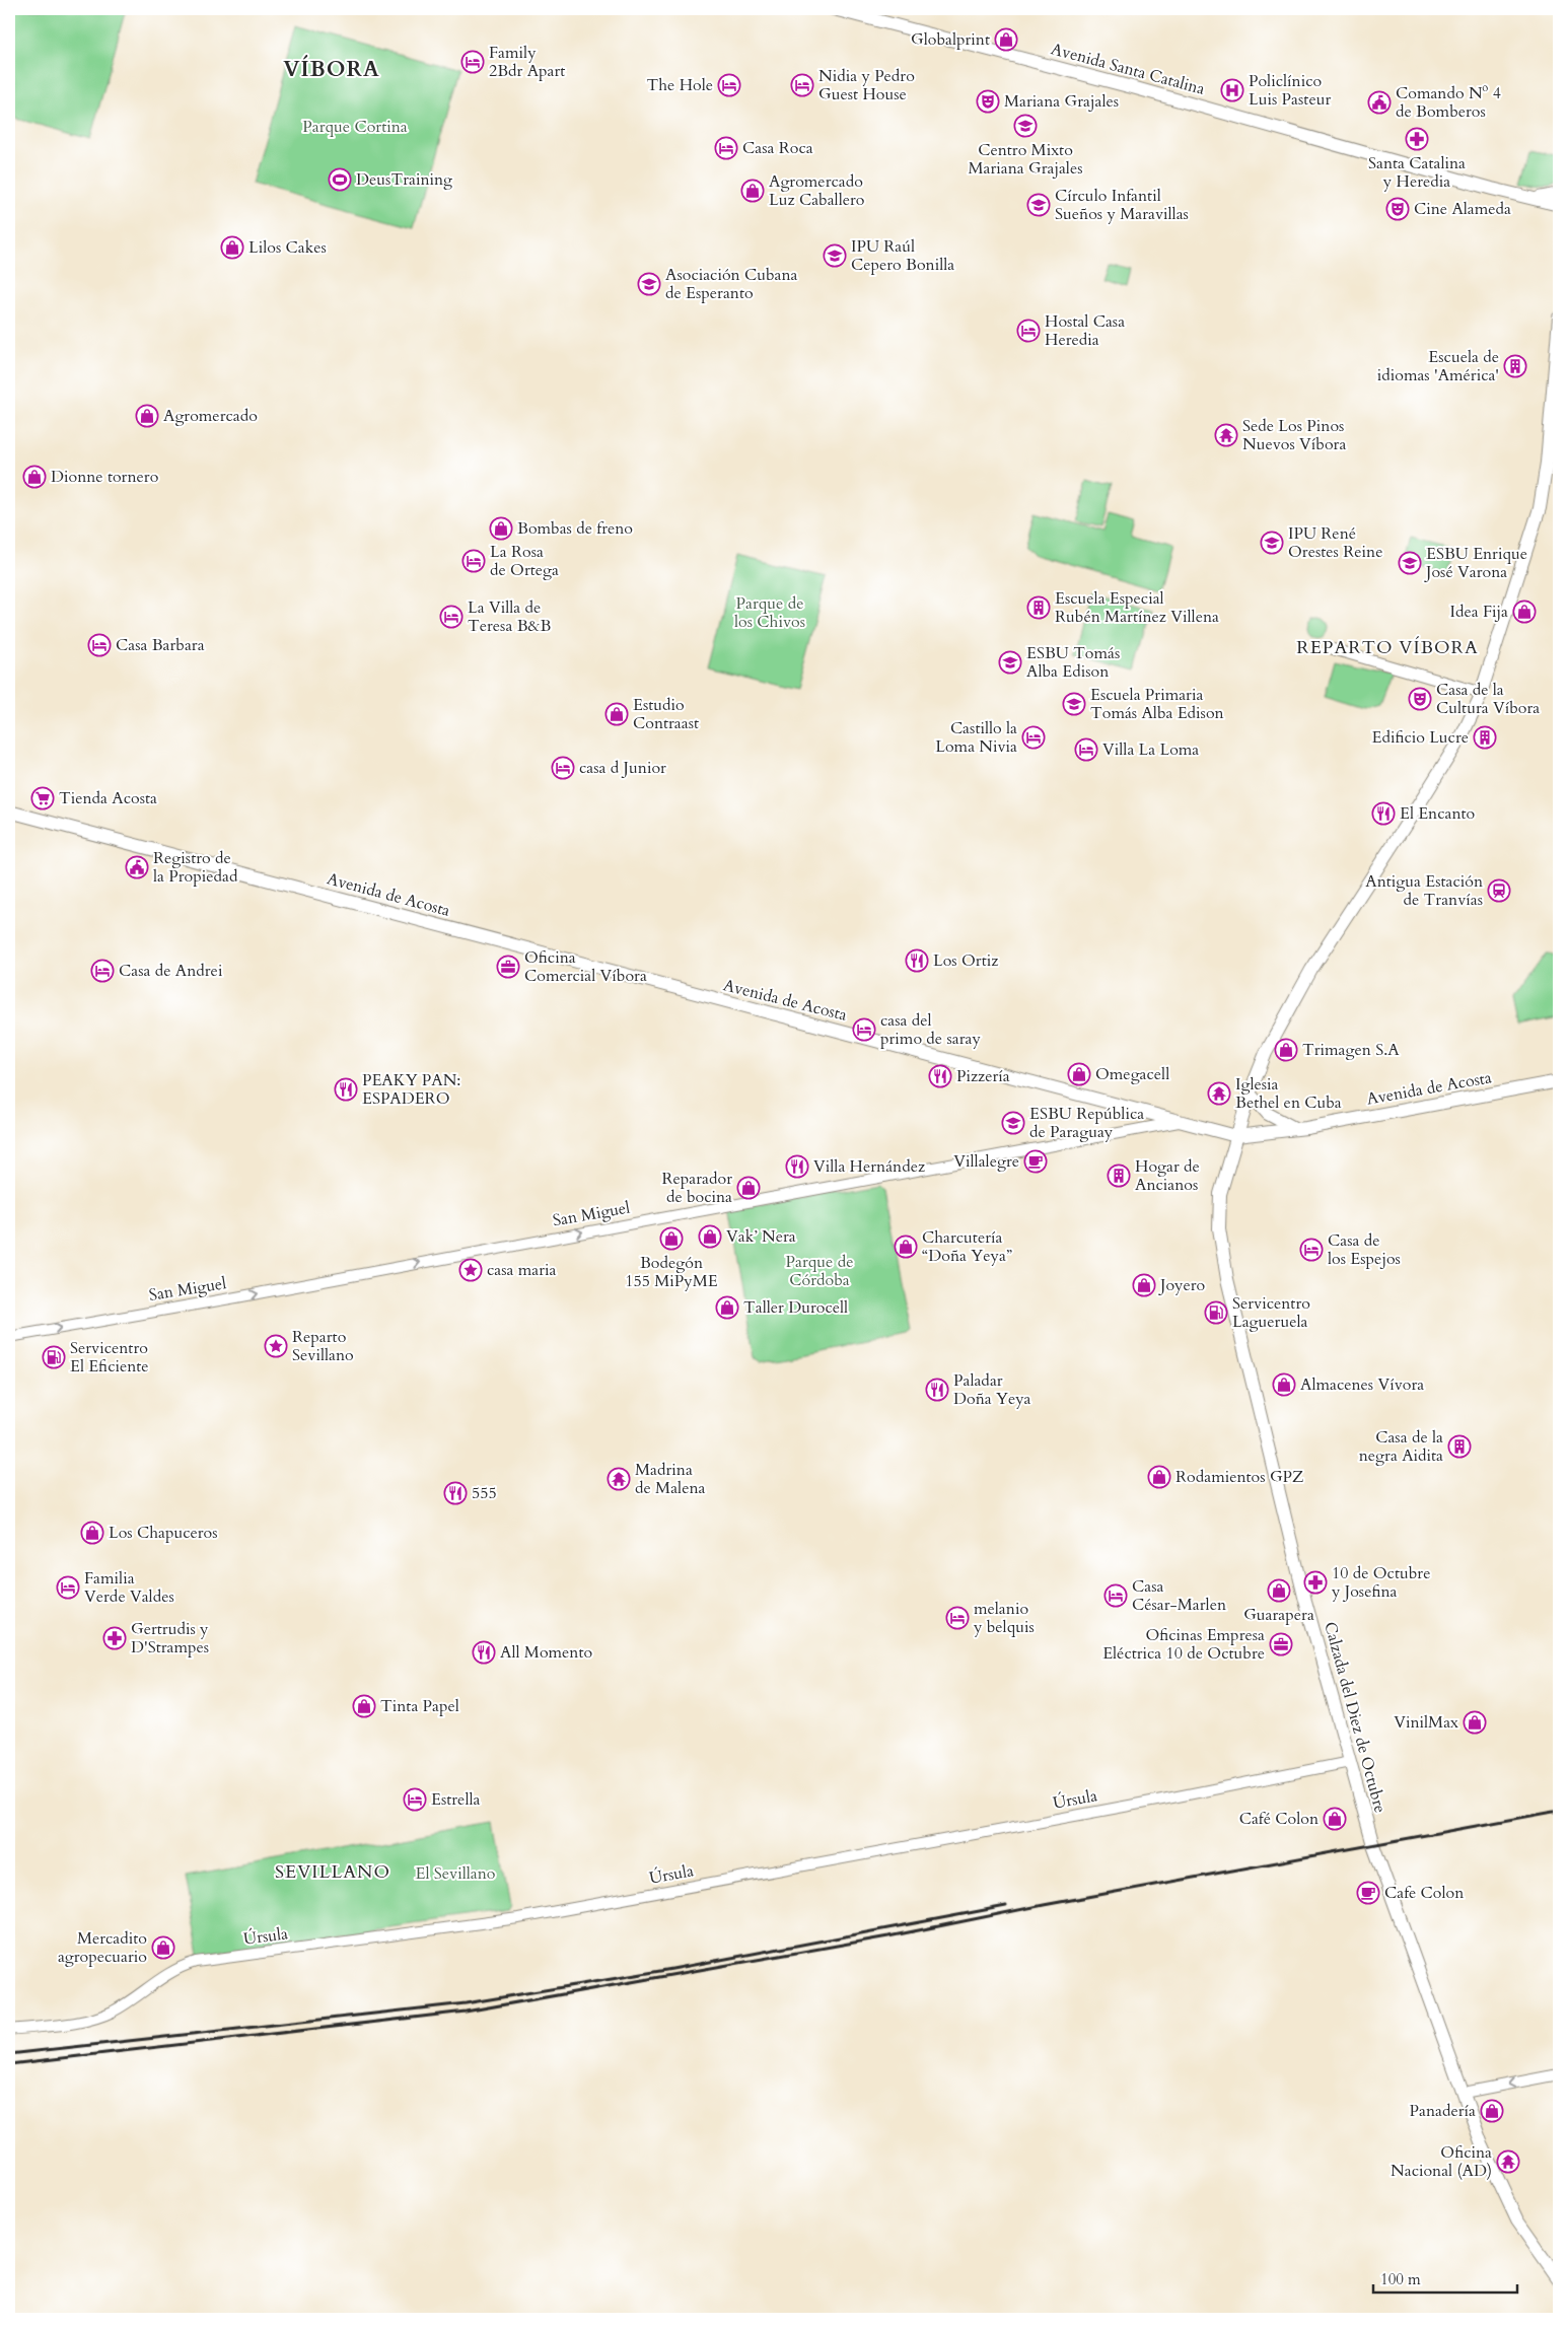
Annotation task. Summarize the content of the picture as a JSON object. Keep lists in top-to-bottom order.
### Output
{
  "streets": {
    "main road": ["Avenida Santa Catalina", "Avenida de Acosta", "Calzada del Diez de Octubre"],
    "street": ["San Miguel", "Úrsula"]
  },
  "crossings": [
    ["Avenida de Acosta", "San Miguel"],
    ["Avenida de Acosta", "Calzada del Diez de Octubre"],
    ["Calzada del Diez de Octubre", "Úrsula"]
  ],
  "one_way": ["San Miguel"],
  "districts": ["VÍBORA", "REPARTO VÍBORA", "SEVILLANO"],
  "parks": [
    "Parque Cortina",
    "Parque de los Chivos",
    "Parque de Córdoba",
    "El Sevillano"
  ],
  "places": {
    "shop": [
      "Globalprint",
      "Agromercado Luz Caballero",
      "Lilos Cakes",
      "Agromercado",
      "Dionne tornero",
      "Bombas de freno",
      "Idea Fija",
      "Estudio Contraast",
      "Trimagen S.A",
      "Omegacell",
      "Reparador de bocina",
      "Vak’ Nera",
      "Bodegón 155 MiPyME",
      "Charcutería “Doña Yeya”",
      "Joyero",
      "Taller Durocell",
      "Almacenes Vívora",
      "Rodamientos GPZ",
      "Los Chapuceros",
      "Guarapera",
      "Tinta Papel",
      "VinilMax",
      "Café Colon",
      "Mercadito agropecuario",
      "Panadería"
    ],
    "hotel": [
      "Family 2Bdr Apart",
      "The Hole",
      "Nidia y Pedro Guest House",
      "Casa Roca",
      "Hostal Casa Heredia",
      "La Rosa de Ortega",
      "La Villa de Teresa B&B",
      "Casa Barbara",
      "Castillo la Loma Nivia",
      "Villa La Loma",
      "casa d Junior",
      "Casa de Andrei",
      "casa del primo de saray",
      "Casa de los Espejos",
      "Familia Verde Valdes",
      "Casa César-Marlen",
      "melanio y belquis",
      "Estrella"
    ],
    "hospital": ["Policlínico Luis Pasteur"],
    "theatre": ["Mariana Grajales", "Cine Alameda", "Casa de la Cultura Víbora"],
    "public building": ["Comando Nº 4 de Bomberos", "Registro de la Propiedad"],
    "school or university": [
      "Centro Mixto Mariana Grajales",
      "Círculo Infantil Sueños y Maravillas",
      "IPU Raúl Cepero Bonilla",
      "Asociación Cubana de Esperanto",
      "IPU René Orestes Reine",
      "ESBU Enrique José Varona",
      "ESBU Tomás Alba Edison",
      "Escuela Primaria Tomás Alba Edison",
      "ESBU República de Paraguay"
    ],
    "pharmacy": ["Santa Catalina y Heredia", "10 de Octubre y Josefina", "Gertrudis y D'Strampes"],
    "sports": ["DeusTraining"],
    "building": [
      "Escuela de idiomas 'América'",
      "Escuela Especial Rubén Martínez Villena",
      "Edificio Lucre",
      "Hogar de Ancianos",
      "Casa de la negra Aidita"
    ],
    "temple": [
      "Sede Los Pinos Nuevos Víbora",
      "Iglesia Bethel en Cuba",
      "Madrina de Malena",
      "Oficina Nacional (AD)"
    ],
    "supermarket": ["Tienda Acosta"],
    "restaurant": [
      "El Encanto",
      "Los Ortiz",
      "Pizzería",
      "PEAKY PAN: ESPADERO",
      "Villa Hernández",
      "Paladar Doña Yeya",
      "555",
      "All Momento"
    ],
    "station": ["Antigua Estación de Tranvías"],
    "office": ["Oficina Comercial Víbora", "Oficinas Empresa Eléctrica 10 de Octubre"],
    "cafe": ["Villalegre", "Cafe Colon"],
    "place": ["casa maria", "Reparto Sevillano"],
    "fuel station": ["Servicentro Lagueruela", "Servicentro El Eficiente"]
  },
  "scale_bar": "100 m"
}
